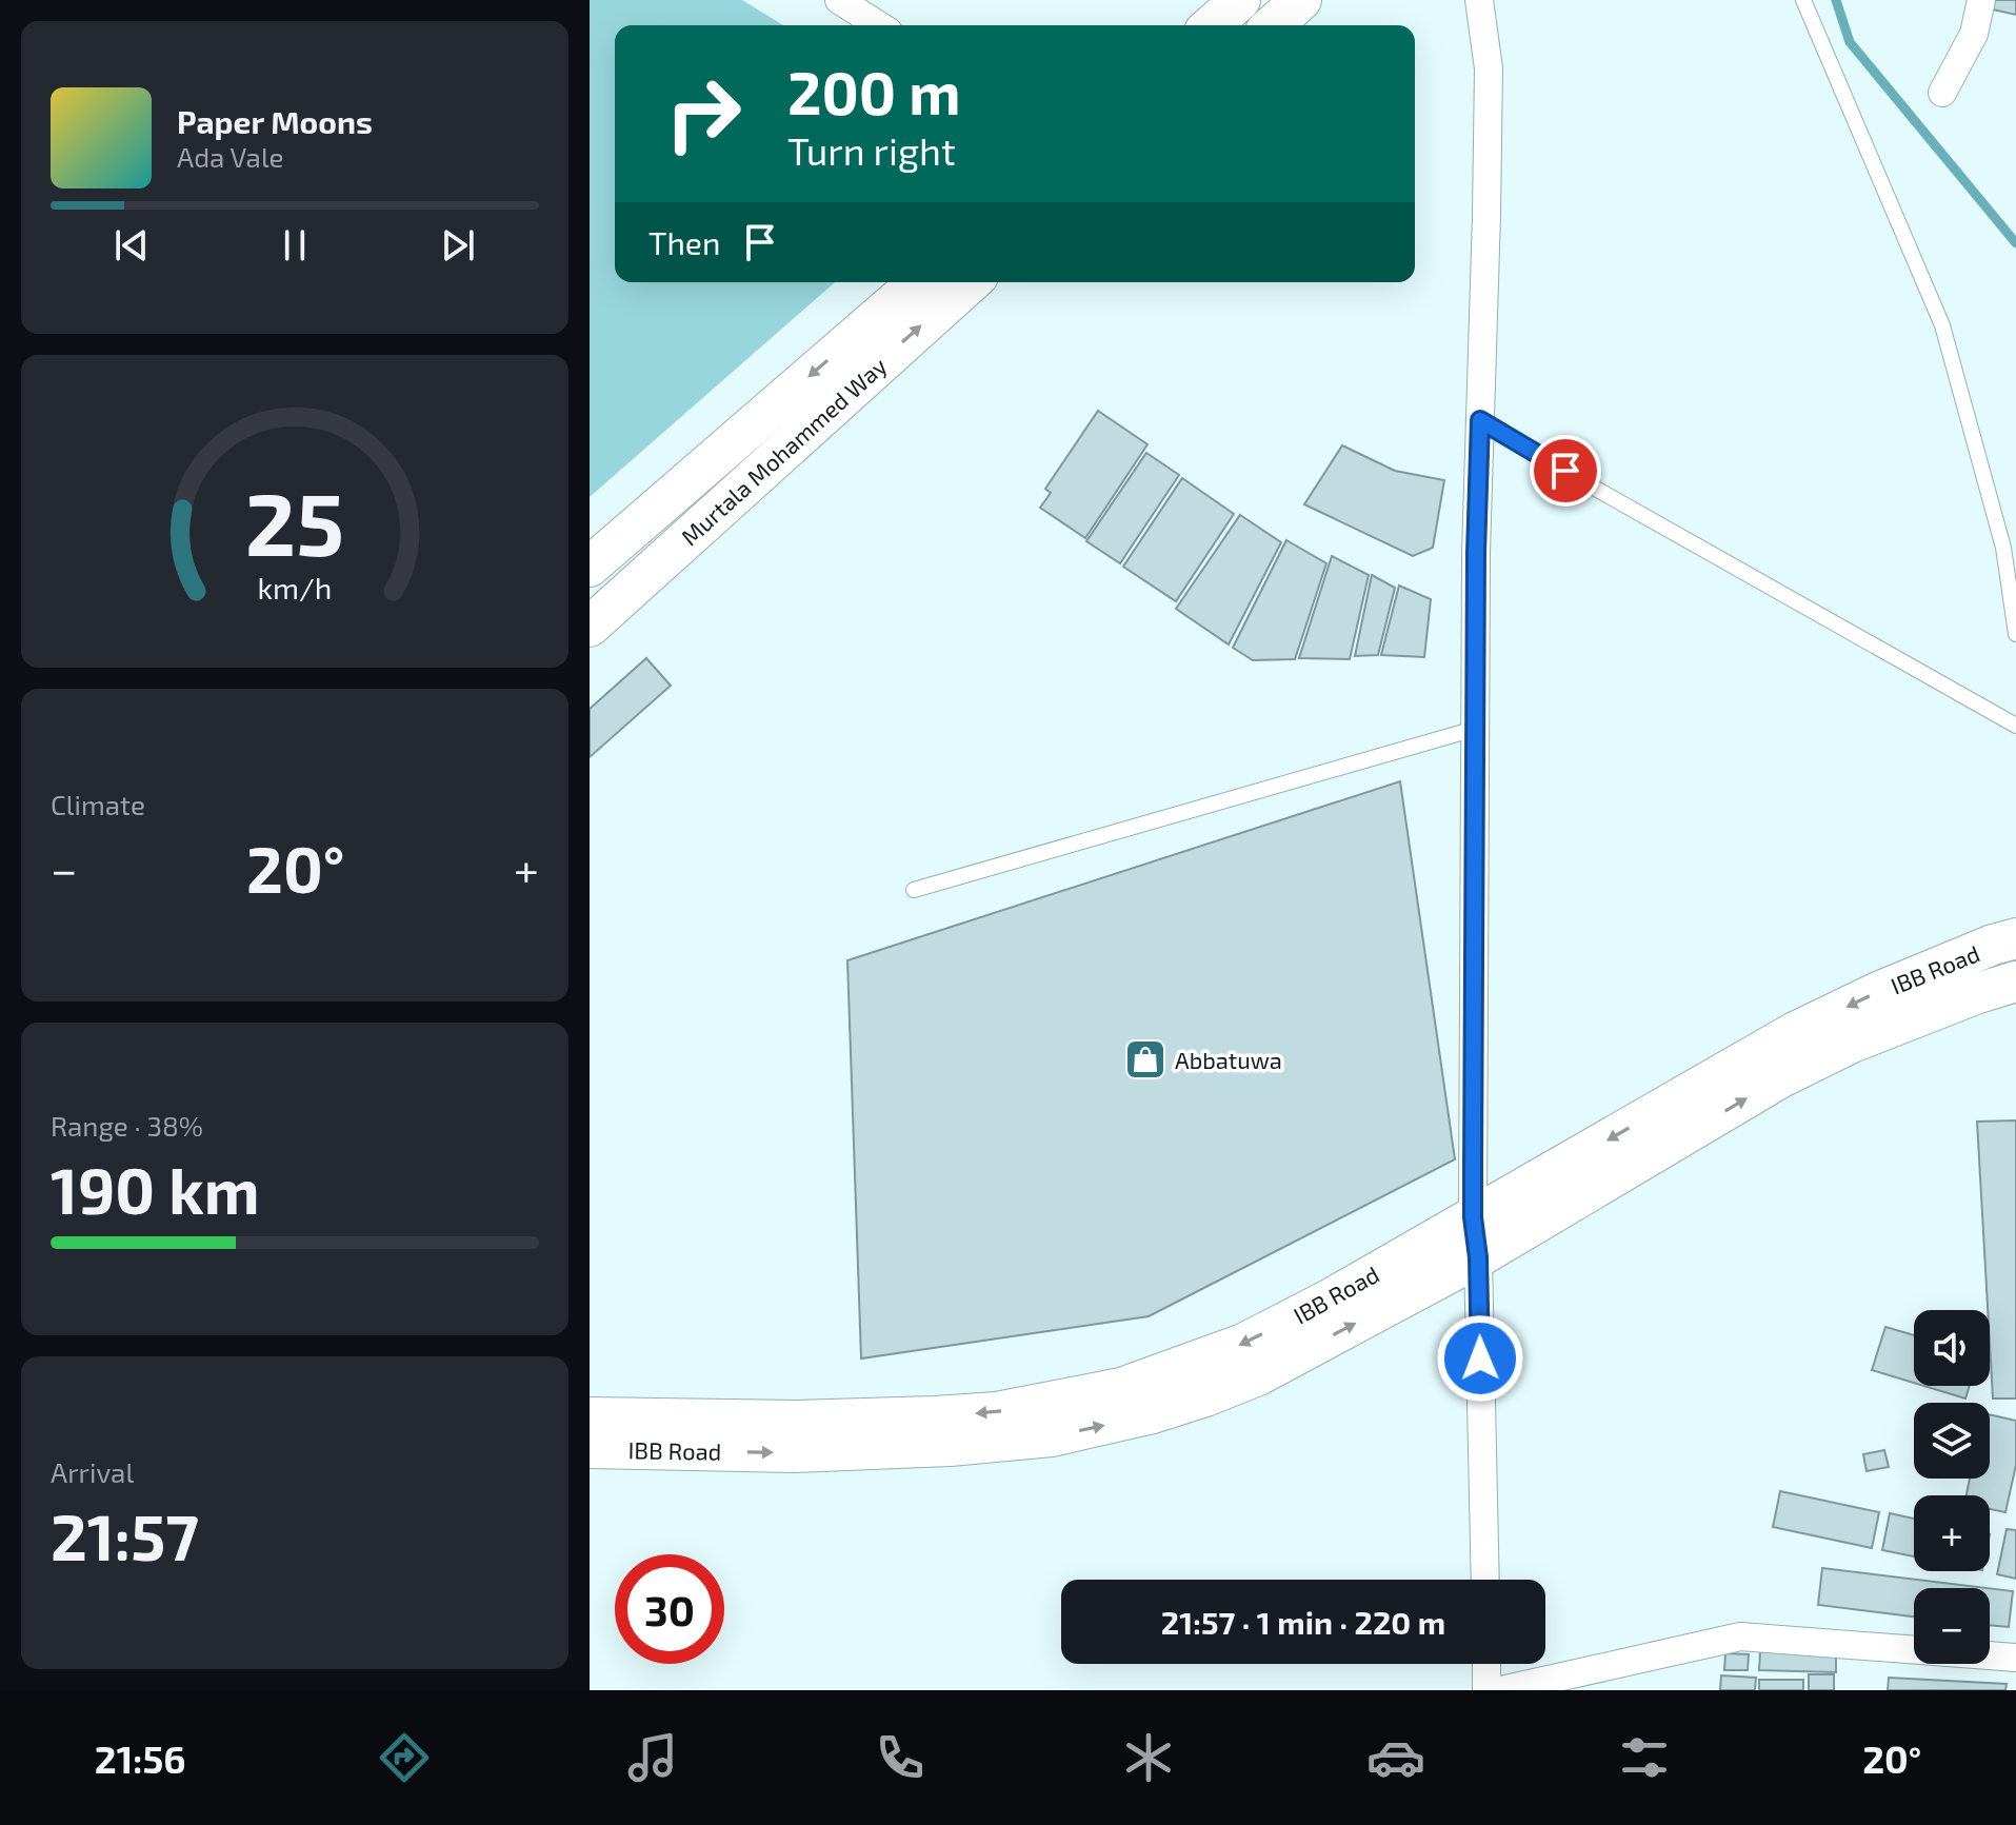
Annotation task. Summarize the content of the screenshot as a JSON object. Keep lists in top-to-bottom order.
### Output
{
  "streets": {
    "main road": ["Murtala Mohammed Way", "IBB Road"]
  },
  "places": {
    "shop": ["Abbatuwa"]
  },
  "page": {
    "turn": ["200 m", "Turn right"],
    "song": ["Paper Moons", "Ada Vale"],
    "then": "Then",
    "tile": [
      "Climate",
      ["Range · 38%", "190 km"],
      ["Arrival", "21:57"]
    ],
    "heat": ["−", "20°", "+"],
    "map_buttons": ["+", "−"],
    "limit": "30",
    "trip": "21:57 · 1 min · 220 m",
    "tabs": ["21:56", "20°"],
    "gauge": ["25", "km/h"]
  }
}
